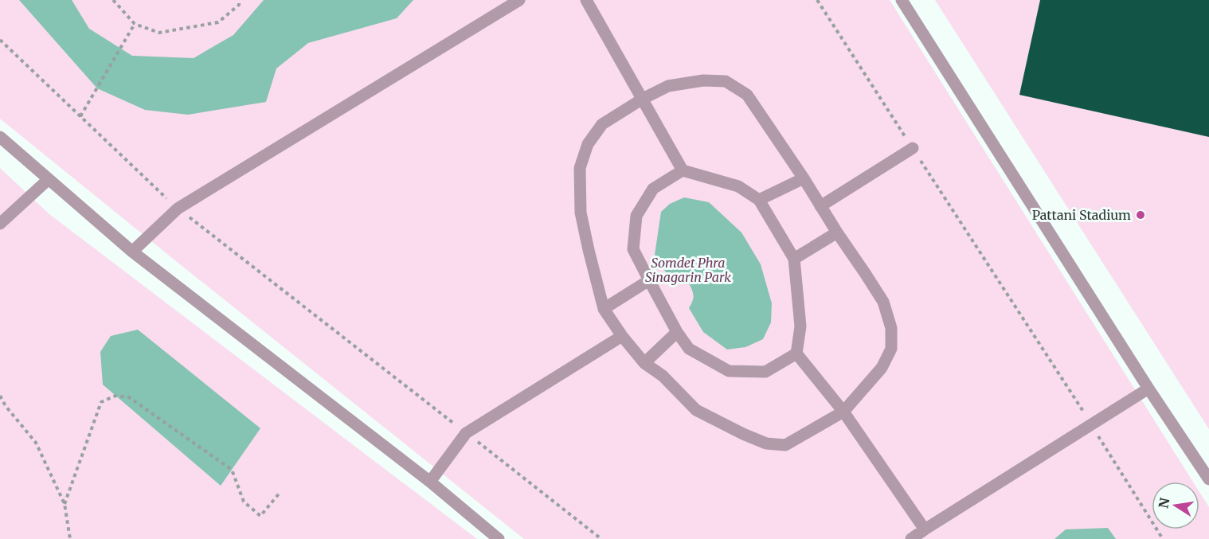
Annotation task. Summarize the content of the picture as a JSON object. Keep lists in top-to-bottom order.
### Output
{
  "parks": ["Somdet Phra Sinagarin Park"],
  "places": ["Pattani Stadium"],
  "north": "left"
}
